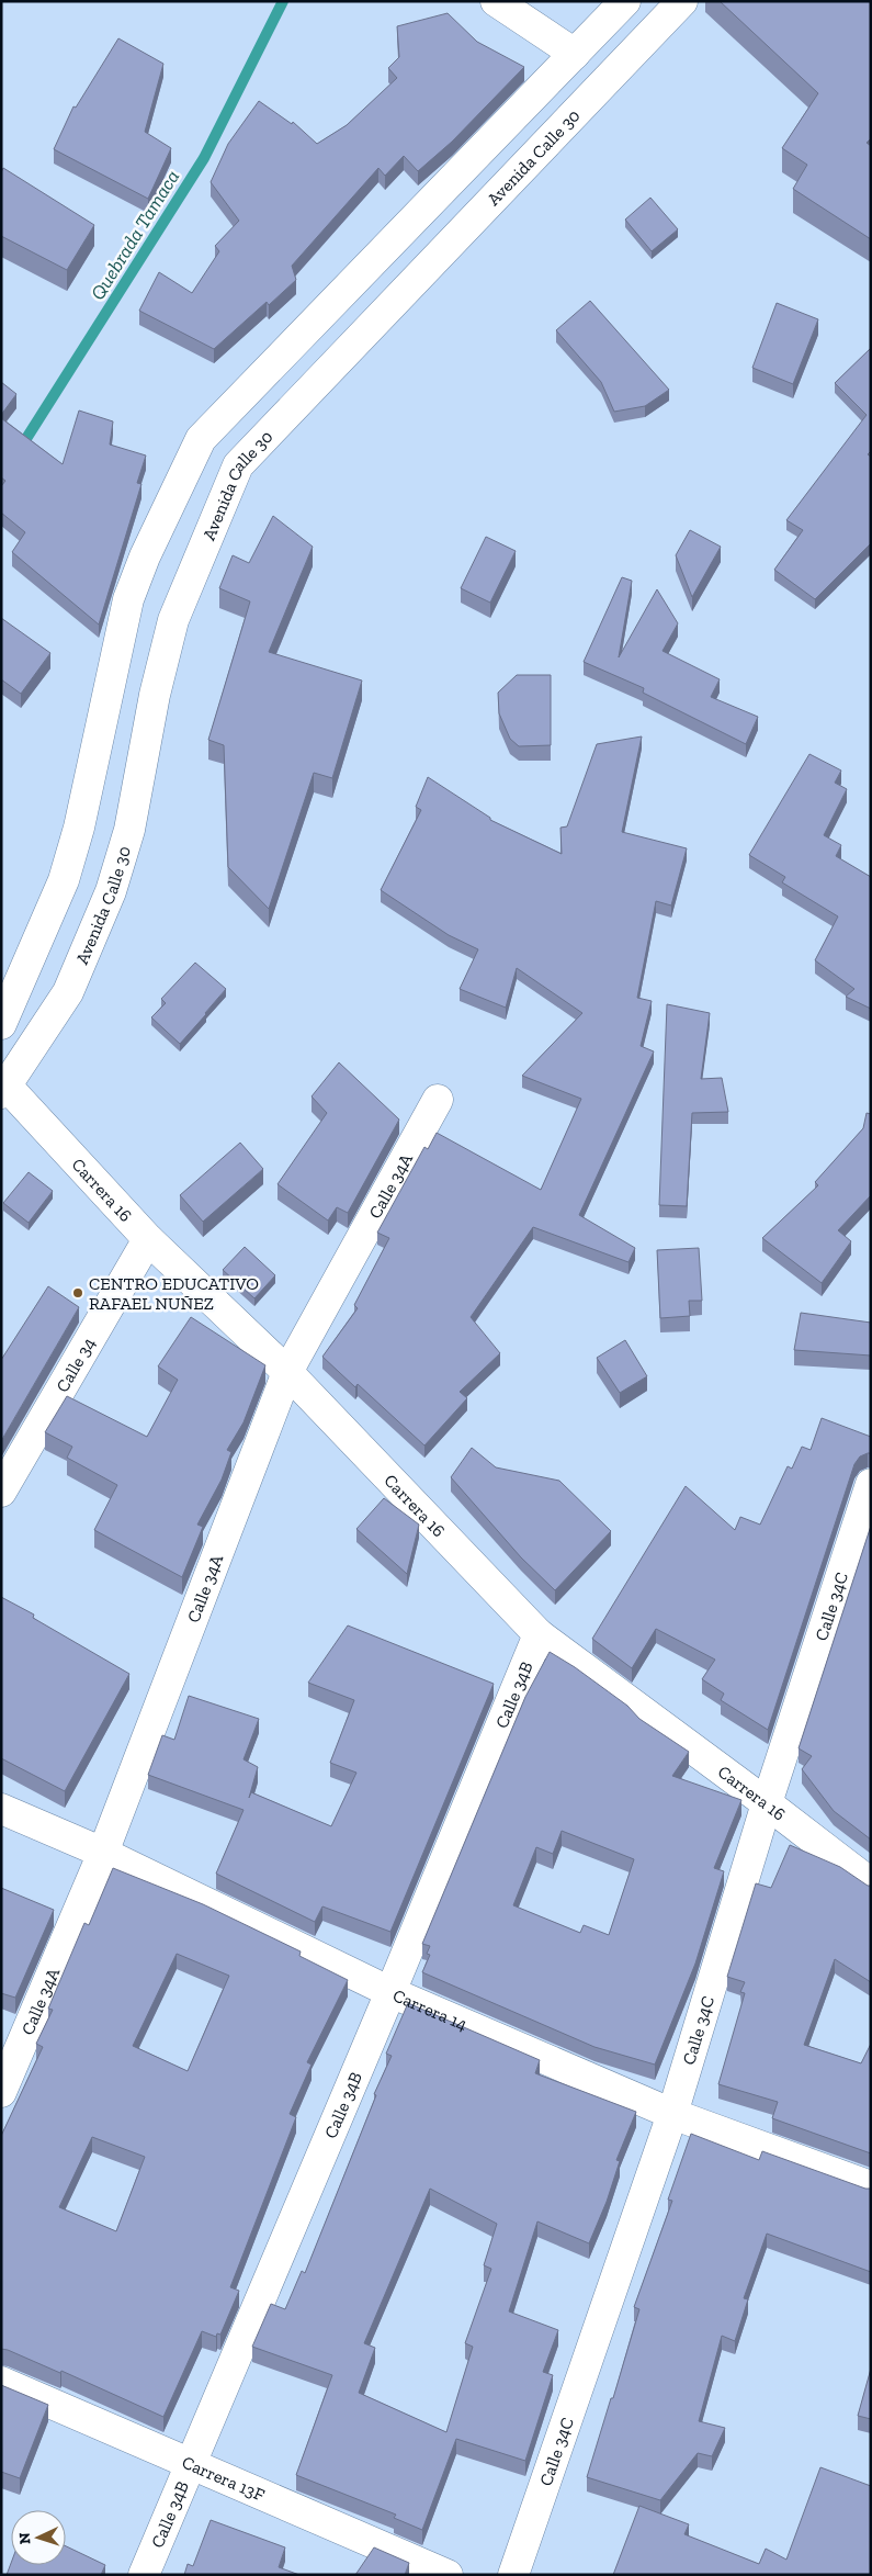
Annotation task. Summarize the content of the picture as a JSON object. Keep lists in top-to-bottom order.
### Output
{
  "streets": {
    "street": [
      "Avenida Calle 30",
      "Calle 34A",
      "Carrera 16",
      "Calle 34",
      "Calle 34C",
      "Calle 34B",
      "Carrera 14",
      "Carrera 13F"
    ]
  },
  "crossings": [
    ["Avenida Calle 30", "Carrera 16"],
    ["Calle 34A", "Carrera 16"],
    ["Calle 34A", "Carrera 14"],
    ["Carrera 16", "Calle 34"],
    ["Carrera 16", "Calle 34C"],
    ["Carrera 16", "Calle 34B"],
    ["Calle 34C", "Carrera 14"],
    ["Calle 34B", "Carrera 14"],
    ["Calle 34B", "Carrera 13F"]
  ],
  "water": ["Quebrada Tamaca"],
  "places": ["CENTRO EDUCATIVO RAFAEL NUÑEZ"],
  "north": "left"
}
